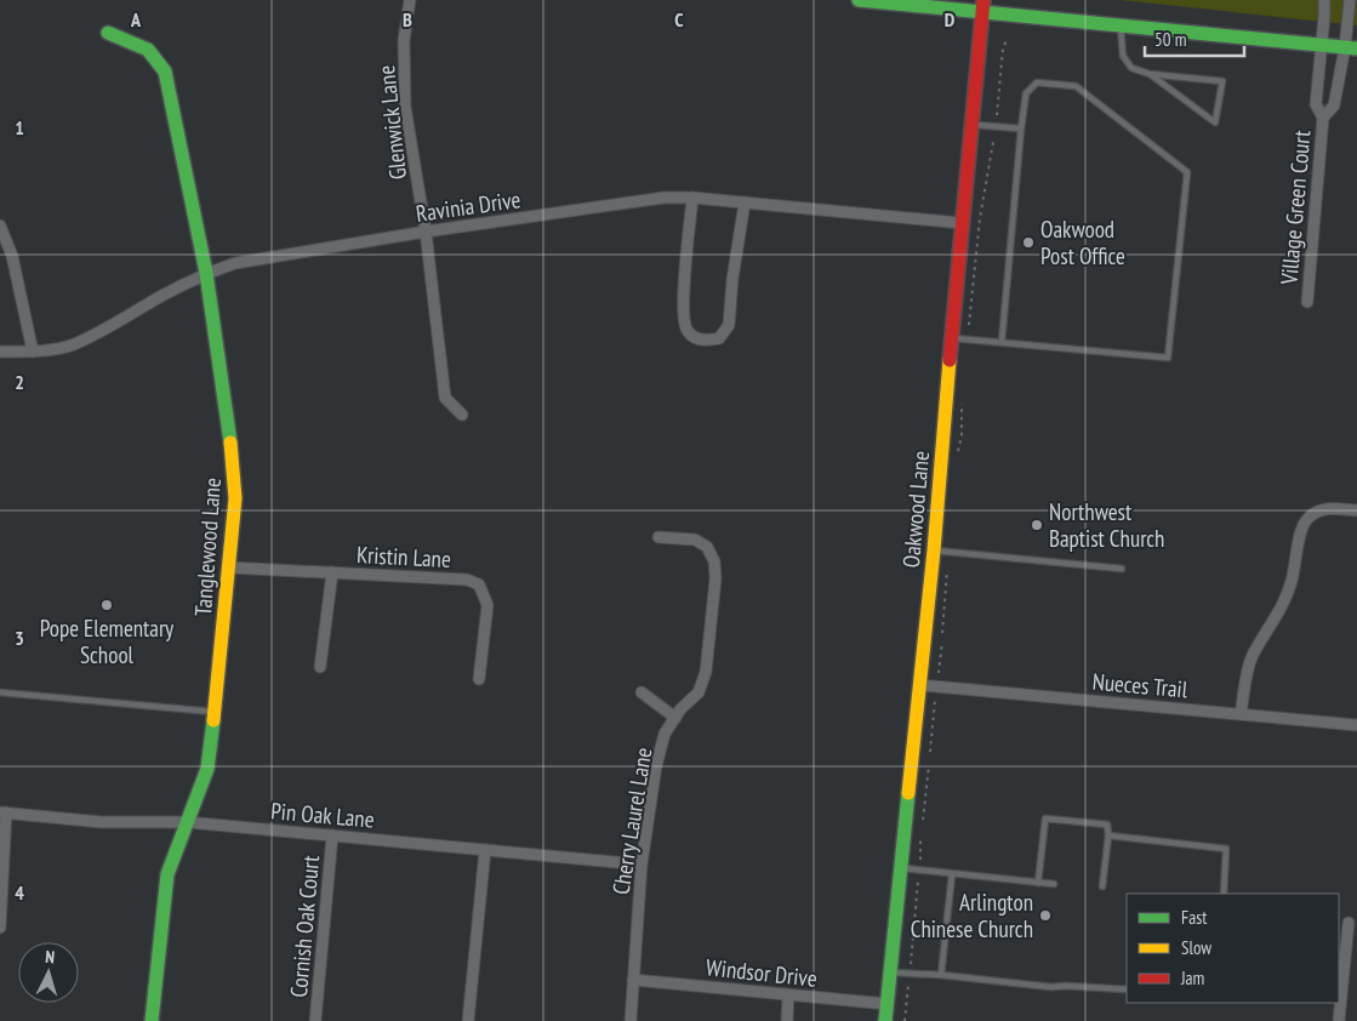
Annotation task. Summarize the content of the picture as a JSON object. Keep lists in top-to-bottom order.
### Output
{
  "streets": {
    "street": [
      "Glenwick Lane",
      "Ravinia Drive",
      "Village Green Court",
      "Oakwood Lane",
      "Tanglewood Lane",
      "Kristin Lane",
      "Nueces Trail",
      "Pin Oak Lane",
      "Cherry Laurel Lane",
      "Cornish Oak Court",
      "Windsor Drive"
    ]
  },
  "crossings": [
    ["Glenwick Lane", "Ravinia Drive"],
    ["Ravinia Drive", "Oakwood Lane"],
    ["Ravinia Drive", "Tanglewood Lane"],
    ["Oakwood Lane", "Nueces Trail"],
    ["Oakwood Lane", "Windsor Drive"],
    ["Tanglewood Lane", "Kristin Lane"],
    ["Tanglewood Lane", "Pin Oak Lane"],
    ["Pin Oak Lane", "Cherry Laurel Lane"],
    ["Pin Oak Lane", "Cornish Oak Court"],
    ["Cherry Laurel Lane", "Windsor Drive"]
  ],
  "places": [
    "Oakwood Post Office",
    "Northwest Baptist Church",
    "Pope Elementary School",
    "Arlington Chinese Church"
  ],
  "legend": ["Fast", "Slow", "Jam"],
  "scale_bar": "50 m",
  "north": "top",
  "grid": {
    "columns": [
      "A",
      "B",
      "C",
      "D"
    ],
    "rows": [
      "1",
      "2",
      "3",
      "4"
    ]
  }
}
